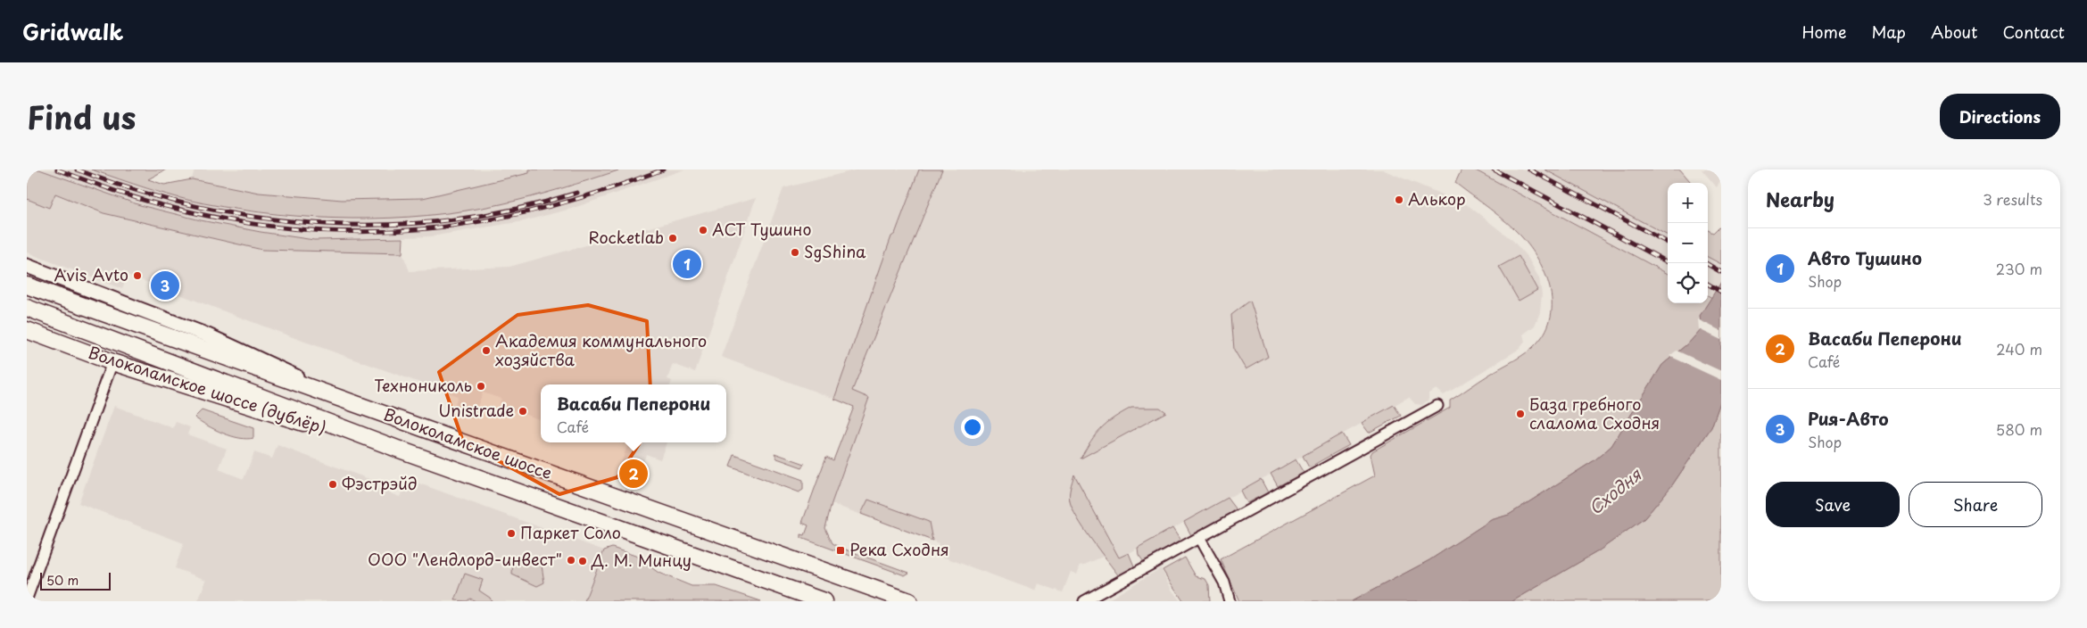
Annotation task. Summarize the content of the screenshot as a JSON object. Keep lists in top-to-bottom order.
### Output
{
  "streets": {
    "main road": ["Волоколамское шоссе (дублёр)", "Волоколамское шоссе"]
  },
  "crossings": [
    ["Волоколамское шоссе (дублёр)", "Волоколамское шоссе"]
  ],
  "water": ["Сходня"],
  "places": {
    "other": [
      "Алькор",
      "АСТ Тушино",
      "Rocketlab",
      "SgShina",
      "Avis Avto",
      "Академия коммунального хозяйства",
      "Технониколь",
      "Unistrade",
      "База гребного слалома Сходня",
      "Фэстрэйд",
      "Паркет Соло",
      "ООО \"Лендлорд-инвест\"",
      "Д. М. Минцу"
    ],
    "transit": ["Река Сходня"]
  },
  "scale_bar": "50 m",
  "page": {
    "header": "Gridwalk",
    "nav": [
      "Home",
      "Map",
      "About",
      "Contact"
    ],
    "title": "Find us",
    "buttons": [
      "Directions",
      ["Save", "Share"]
    ],
    "heading": ["Nearby", "3 results"],
    "map_buttons": ["+", "−"],
    "list": [
      {
        "mark": "1",
        "name": "Авто Тушино",
        "note": "Shop",
        "value": "230 m"
      },
      {
        "mark": "2",
        "name": "Васаби Пеперони",
        "note": "Café",
        "value": "240 m"
      },
      {
        "mark": "3",
        "name": "Рия-Авто",
        "note": "Shop",
        "value": "580 m"
      }
    ],
    "pins": ["1", "3", "2"],
    "popup": ["Васаби Пеперони", "Café"],
    "scale": "50 m"
  }
}
